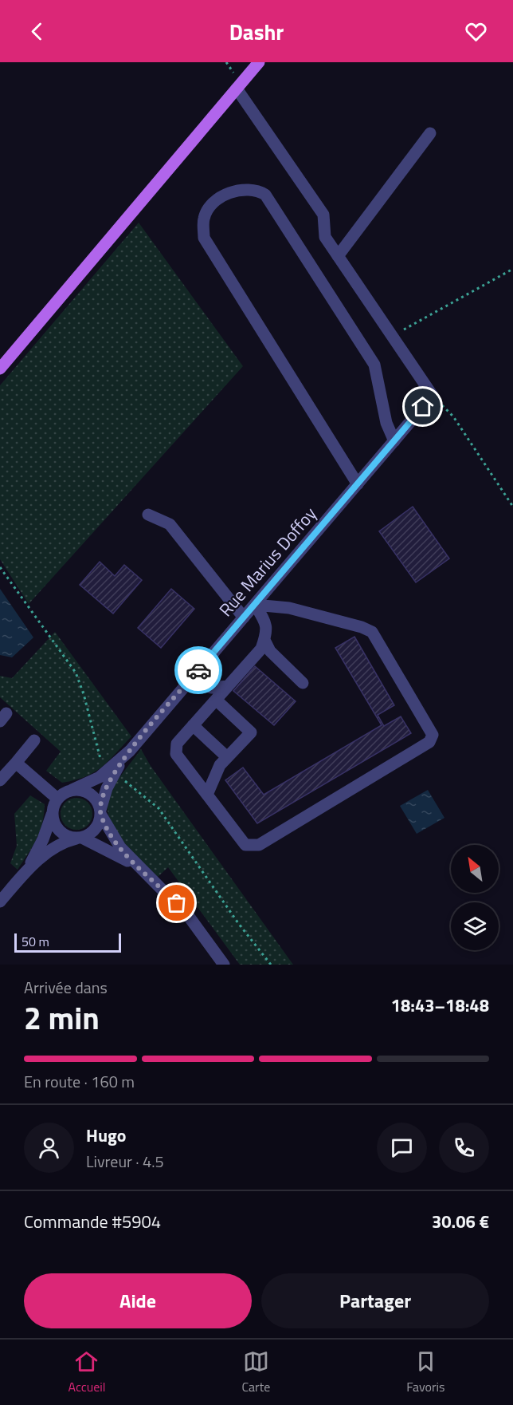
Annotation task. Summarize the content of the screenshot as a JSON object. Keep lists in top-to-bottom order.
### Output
{
  "streets": {
    "street": ["Rue Marius Doffoy"]
  },
  "scale_bar": "50 m",
  "north": "top left",
  "page": {
    "header": "Dashr",
    "scale": "50 m",
    "heading": ["2 min", "Arrivée dans", "18:43–18:48"],
    "panel": [
      "Hugo",
      "Livreur · 4.5",
      "Commande #5904",
      "30.06 €"
    ],
    "bar": "En route · 160 m",
    "buttons": ["Aide", "Partager"],
    "tabs": ["Accueil", "Carte", "Favoris"]
  }
}
